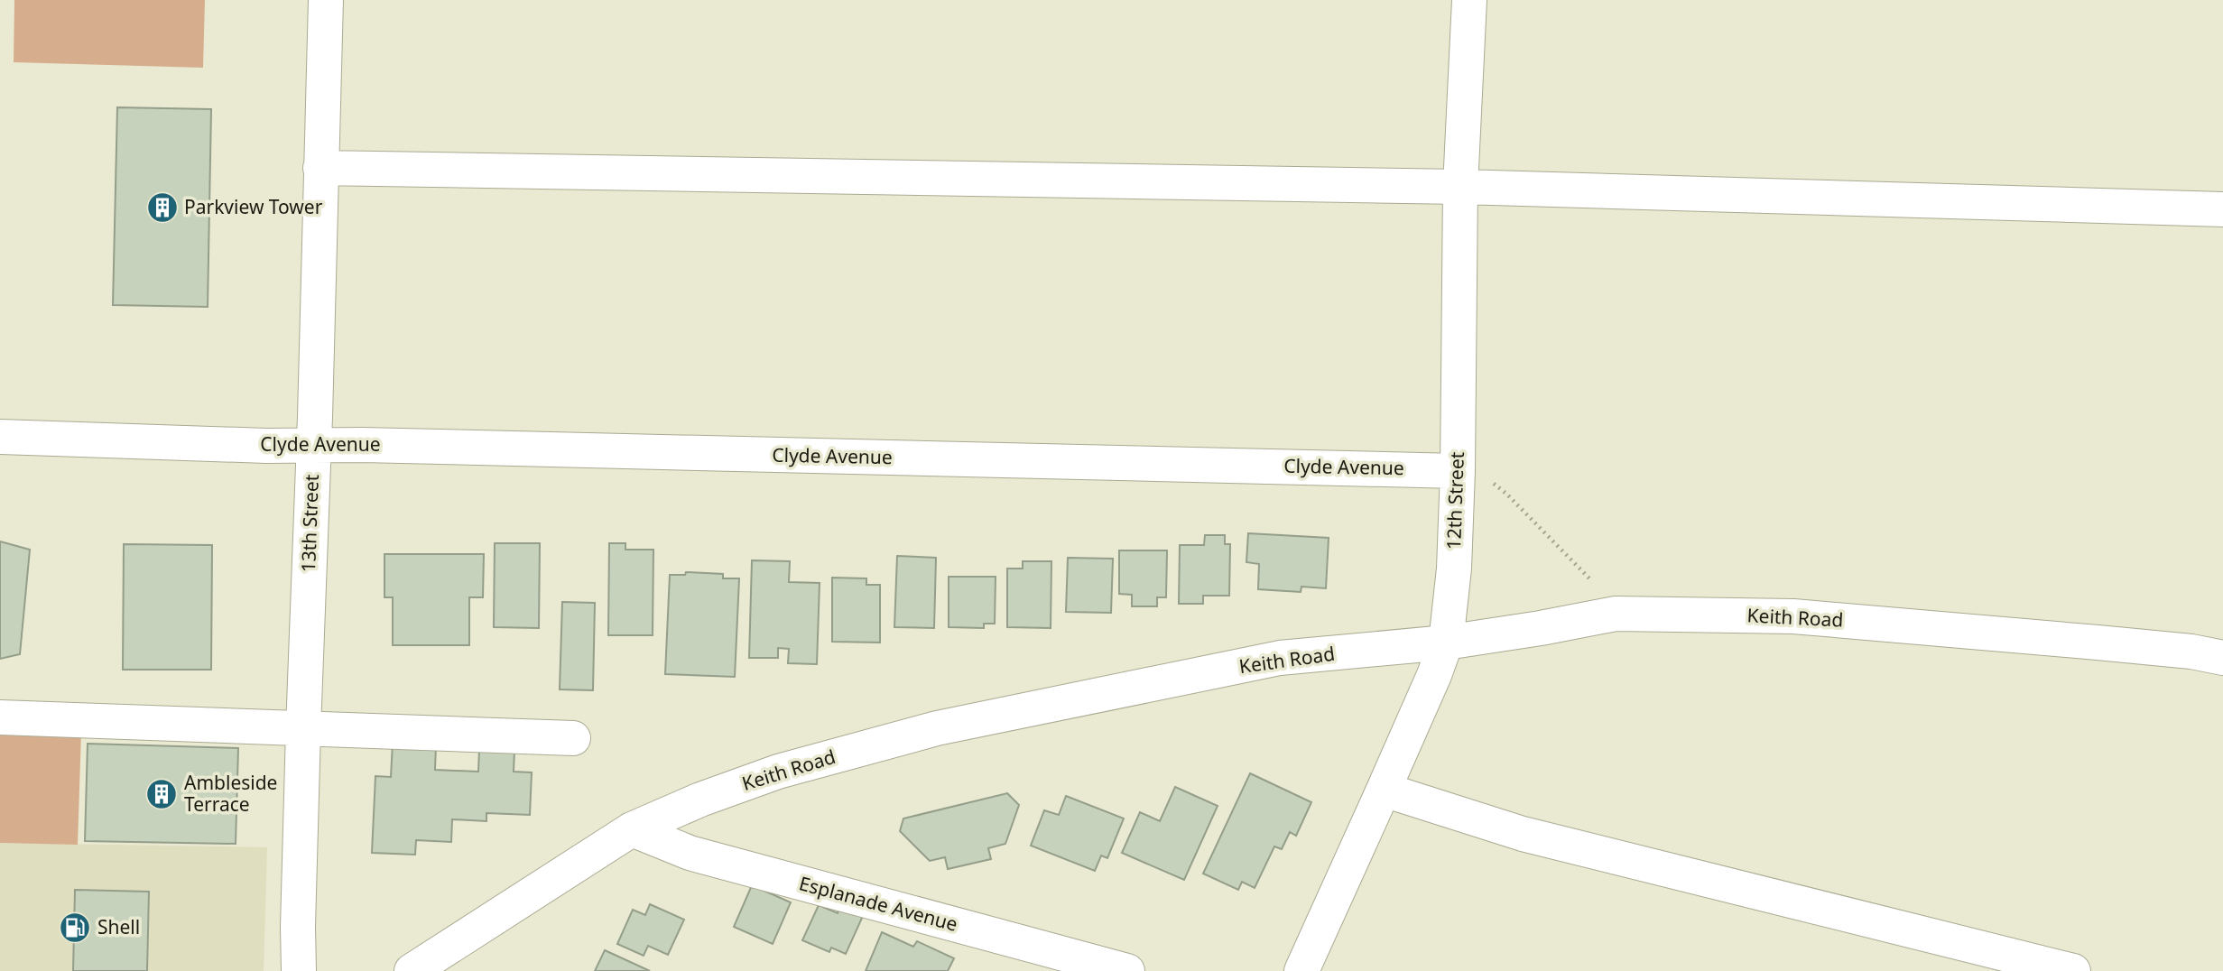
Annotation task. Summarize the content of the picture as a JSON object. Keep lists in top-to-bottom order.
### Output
{
  "streets": {
    "street": [
      "Clyde Avenue",
      "12th Street",
      "13th Street",
      "Keith Road",
      "Esplanade Avenue"
    ]
  },
  "crossings": [
    ["Clyde Avenue", "12th Street"],
    ["Clyde Avenue", "13th Street"],
    ["12th Street", "Keith Road"],
    ["Keith Road", "Esplanade Avenue"]
  ],
  "places": {
    "building": ["Parkview Tower", "Ambleside Terrace"],
    "fuel station": ["Shell"]
  }
}
